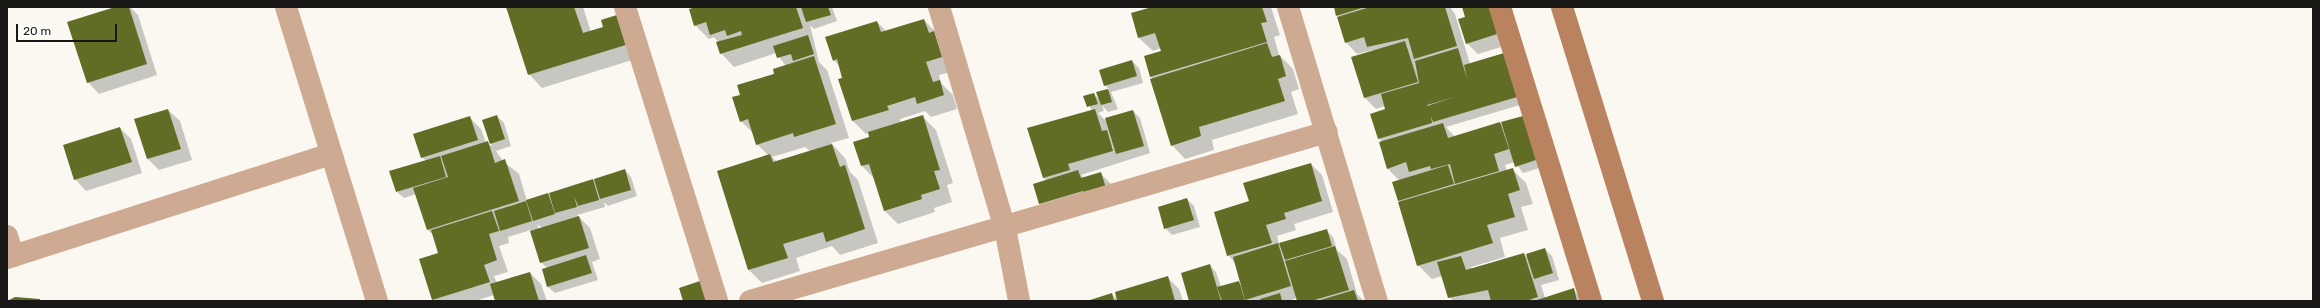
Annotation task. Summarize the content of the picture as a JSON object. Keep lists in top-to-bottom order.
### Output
{
  "scale_bar": "20 m"
}
